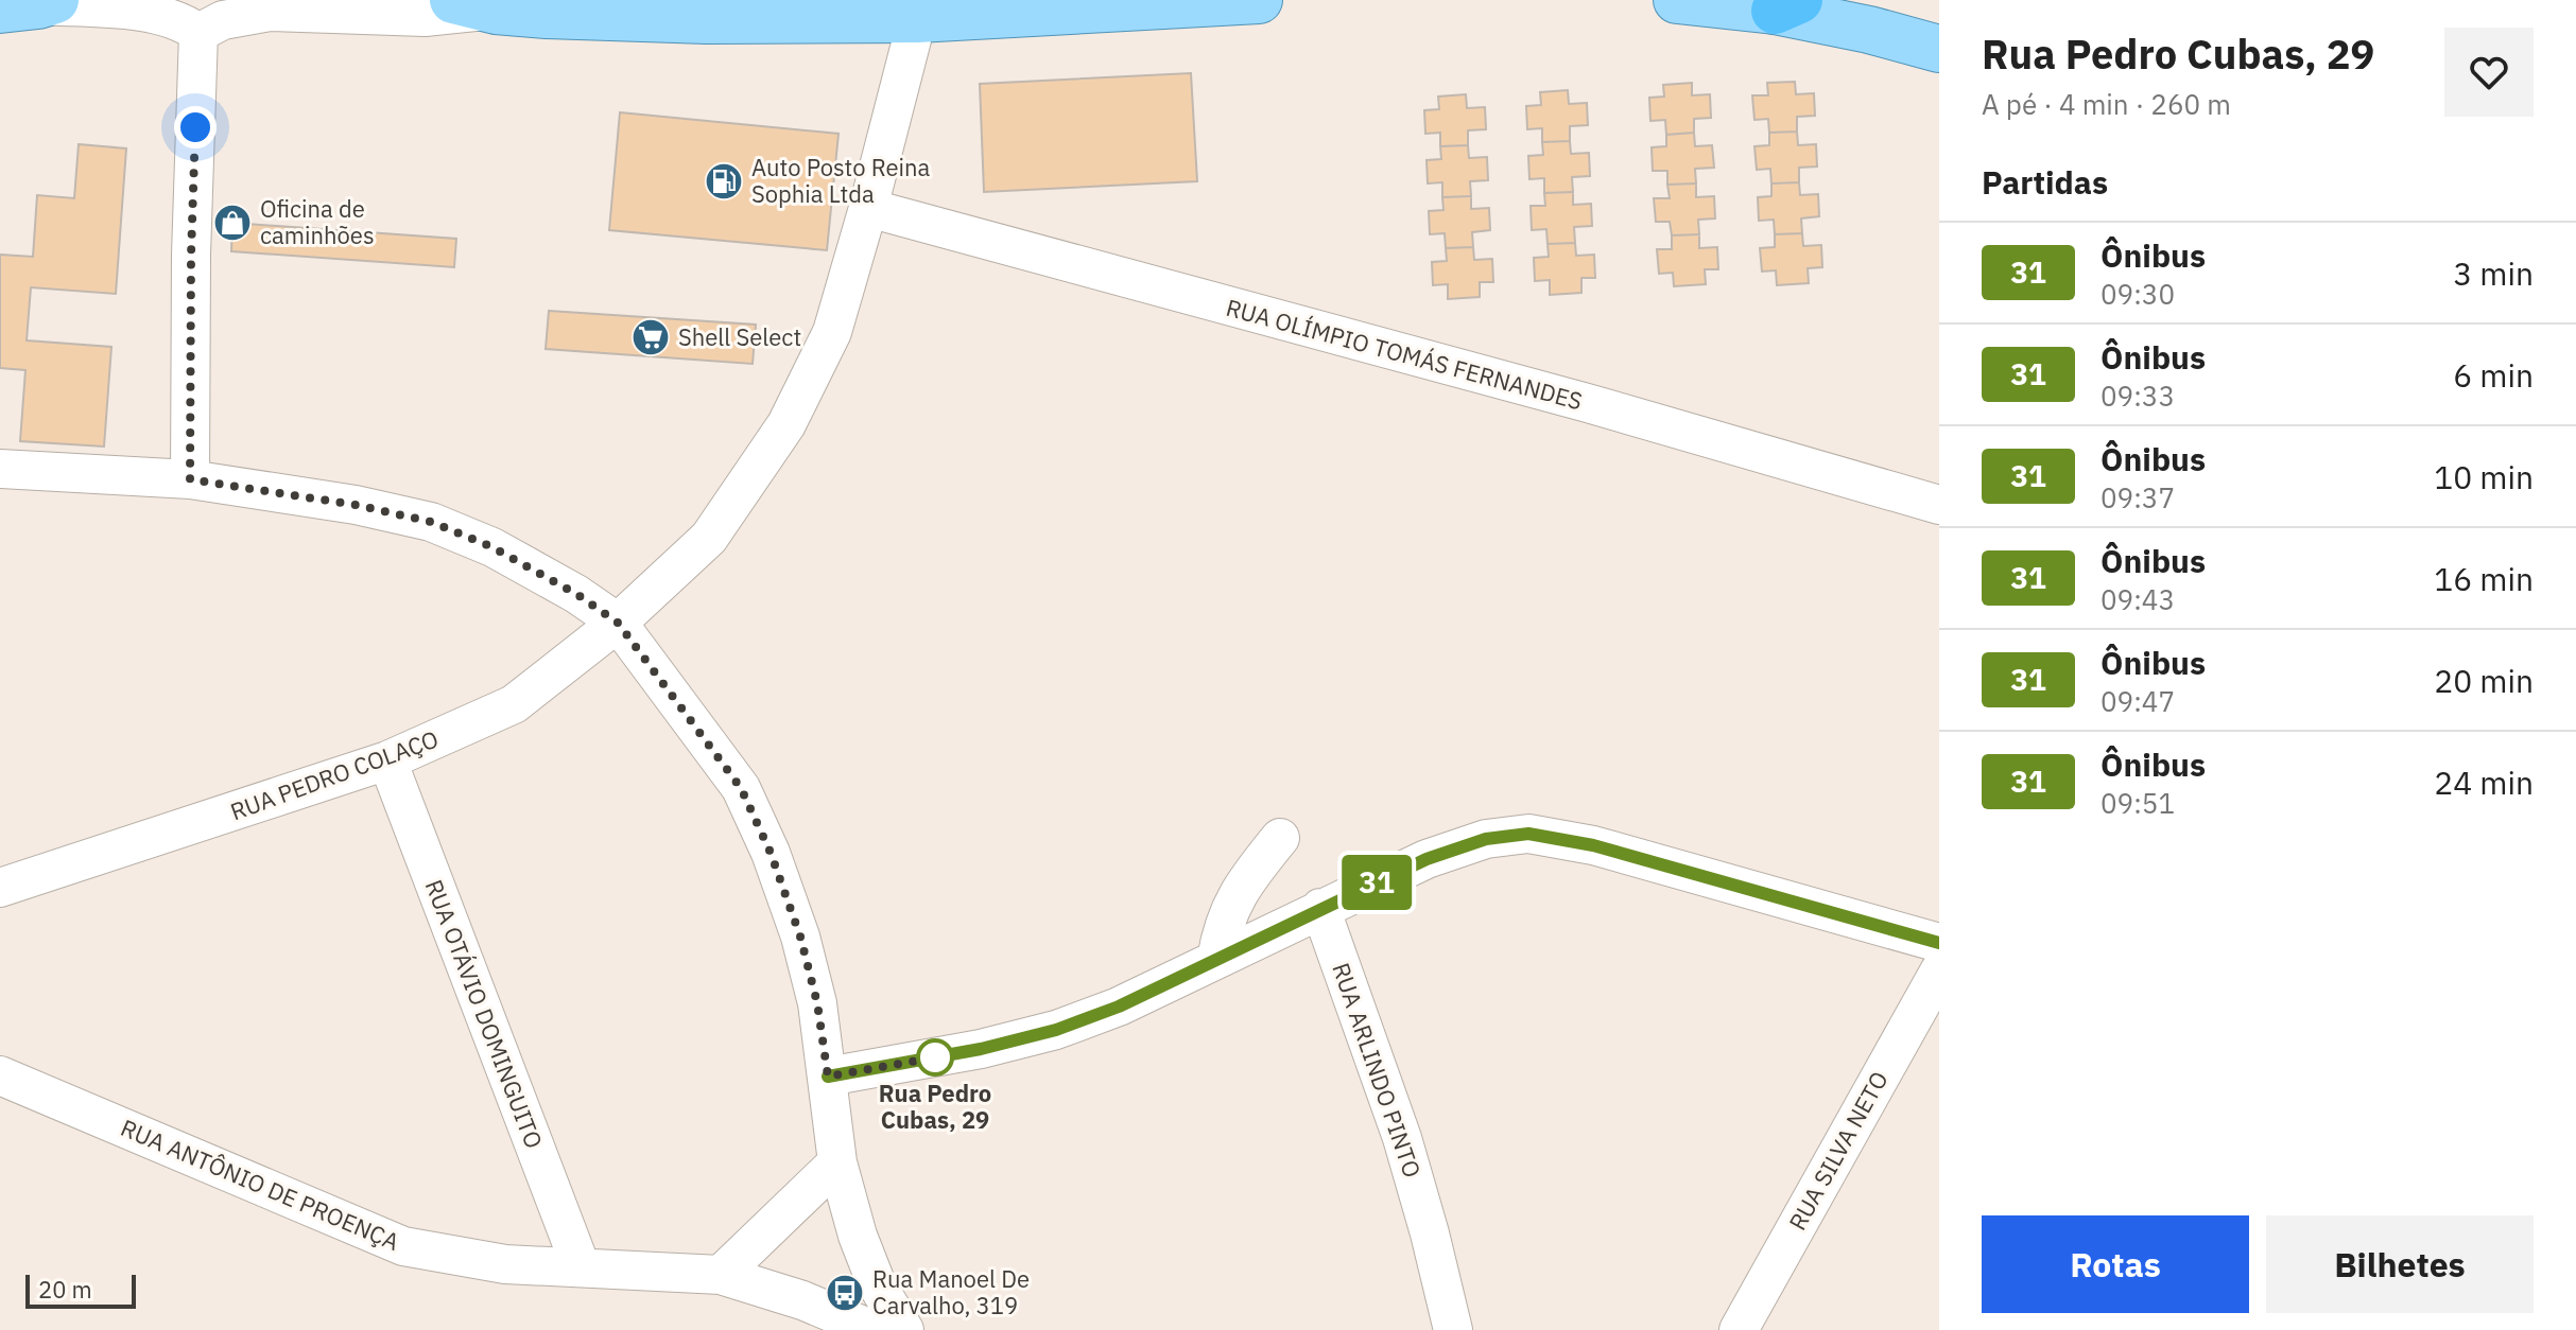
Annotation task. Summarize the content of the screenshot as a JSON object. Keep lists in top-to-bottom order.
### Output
{
  "streets": {
    "street": [
      "RUA OLÍMPIO TOMÁS FERNANDES",
      "RUA PEDRO COLAÇO",
      "RUA OTÁVIO DOMINGUITO",
      "RUA ARLINDO PINTO",
      "RUA SILVA NETO",
      "RUA ANTÔNIO DE PROENÇA"
    ]
  },
  "crossings": [
    ["RUA OLÍMPIO TOMÁS FERNANDES", "RUA PEDRO COLAÇO"],
    ["RUA PEDRO COLAÇO", "RUA OTÁVIO DOMINGUITO"],
    ["RUA OTÁVIO DOMINGUITO", "RUA ANTÔNIO DE PROENÇA"]
  ],
  "places": {
    "fuel station": ["Auto Posto Reina Sophia Ltda"],
    "shop": ["Oficina de caminhões"],
    "supermarket": ["Shell Select"],
    "other": ["Rua Pedro Cubas, 29"],
    "bus stop": ["Rua Manoel De Carvalho, 319"]
  },
  "lines": ["bus line 31"],
  "scale_bar": "20 m",
  "page": {
    "on_map": "31",
    "heading": [
      ["Rua Pedro Cubas, 29", "A pé · 4 min · 260 m"],
      "Partidas"
    ],
    "list": [
      {
        "mark": "31",
        "name": "Ônibus",
        "note": "09:30",
        "value": "3 min"
      },
      {
        "mark": "31",
        "name": "Ônibus",
        "note": "09:33",
        "value": "6 min"
      },
      {
        "mark": "31",
        "name": "Ônibus",
        "note": "09:37",
        "value": "10 min"
      },
      {
        "mark": "31",
        "name": "Ônibus",
        "note": "09:43",
        "value": "16 min"
      },
      {
        "mark": "31",
        "name": "Ônibus",
        "note": "09:47",
        "value": "20 min"
      },
      {
        "mark": "31",
        "name": "Ônibus",
        "note": "09:51",
        "value": "24 min"
      }
    ],
    "buttons": ["Rotas", "Bilhetes"],
    "scale": "20 m"
  }
}
